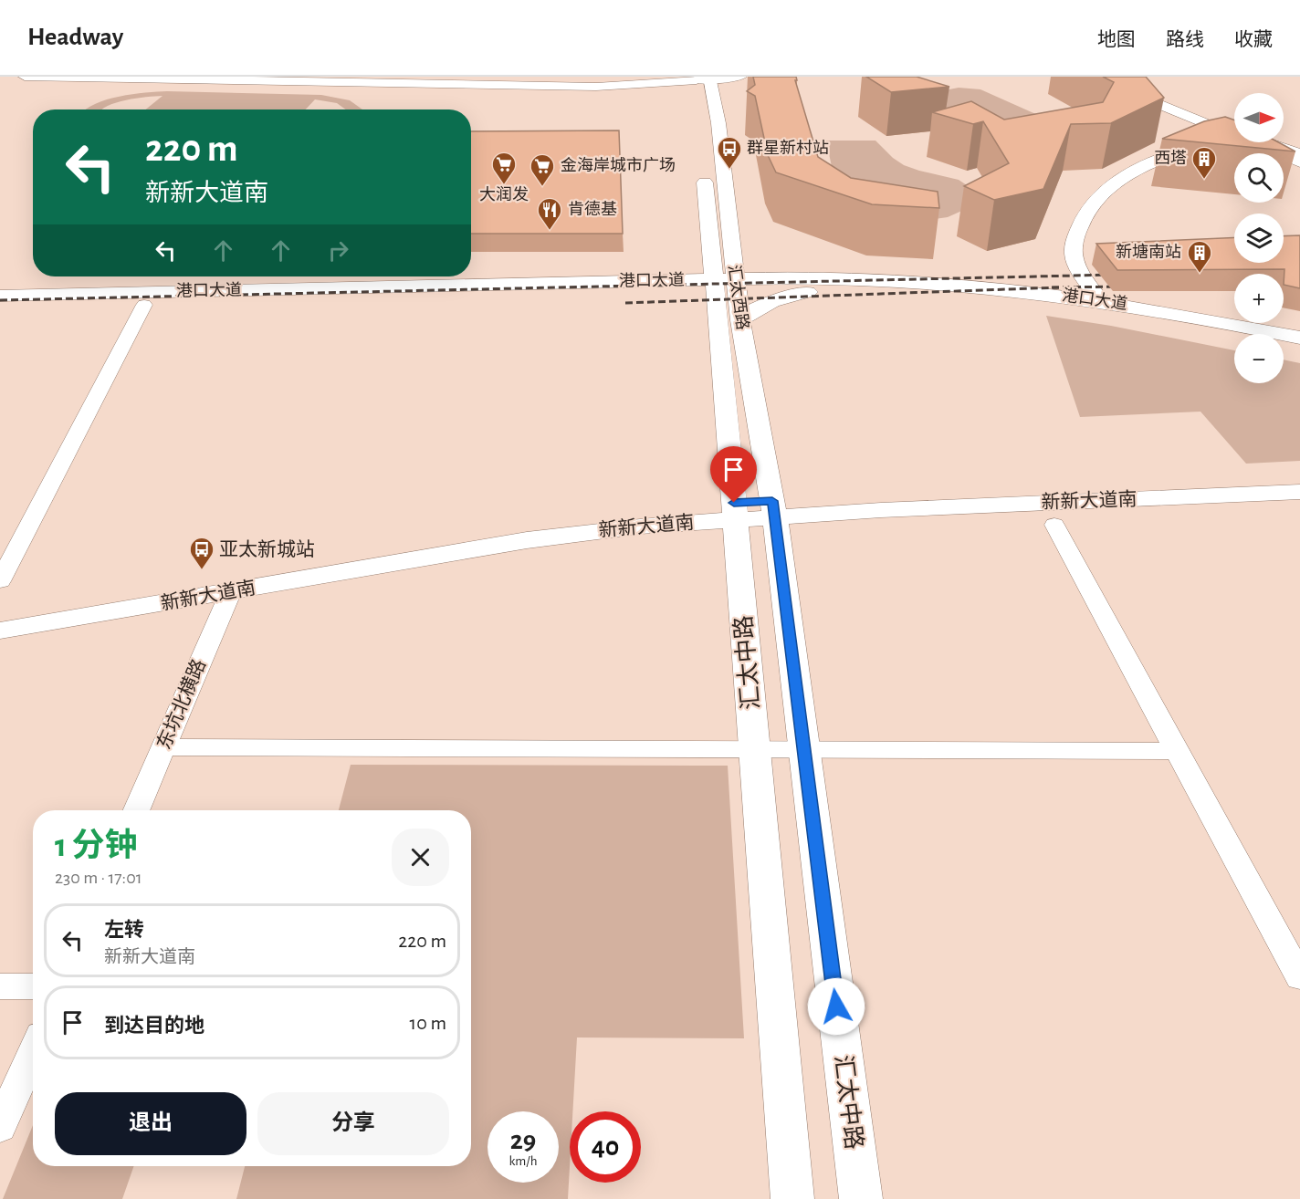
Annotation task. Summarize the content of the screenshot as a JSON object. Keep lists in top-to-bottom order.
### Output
{
  "streets": {
    "street": [
      "港口大道",
      "汇太西路",
      "新新大道南",
      "汇太中路",
      "东坑北横路"
    ]
  },
  "crossings": [
    ["港口大道", "汇太西路"],
    ["汇太西路", "新新大道南"],
    ["汇太西路", "汇太中路"],
    ["新新大道南", "汇太中路"],
    ["新新大道南", "东坑北横路"]
  ],
  "places": {
    "bus stop": ["群星新村站", "亚太新城站"],
    "building": ["西塔", "新塘南站"],
    "supermarket": ["大润发", "金海岸城市广场"],
    "restaurant": ["肯德基"]
  },
  "north": "right",
  "page": {
    "header": "Headway",
    "nav": ["地图", "路线", "收藏"],
    "map_buttons": ["+", "−"],
    "turn": ["220 m", "新新大道南"],
    "heading": ["1 分钟", "230 m · 17:01"],
    "list": [
      {
        "name": "左转",
        "note": "新新大道南",
        "value": "220 m"
      },
      {
        "name": "到达目的地",
        "value": "10 m"
      }
    ],
    "buttons": ["退出", "分享"],
    "speed": "29 km/h",
    "limit": "40"
  }
}
